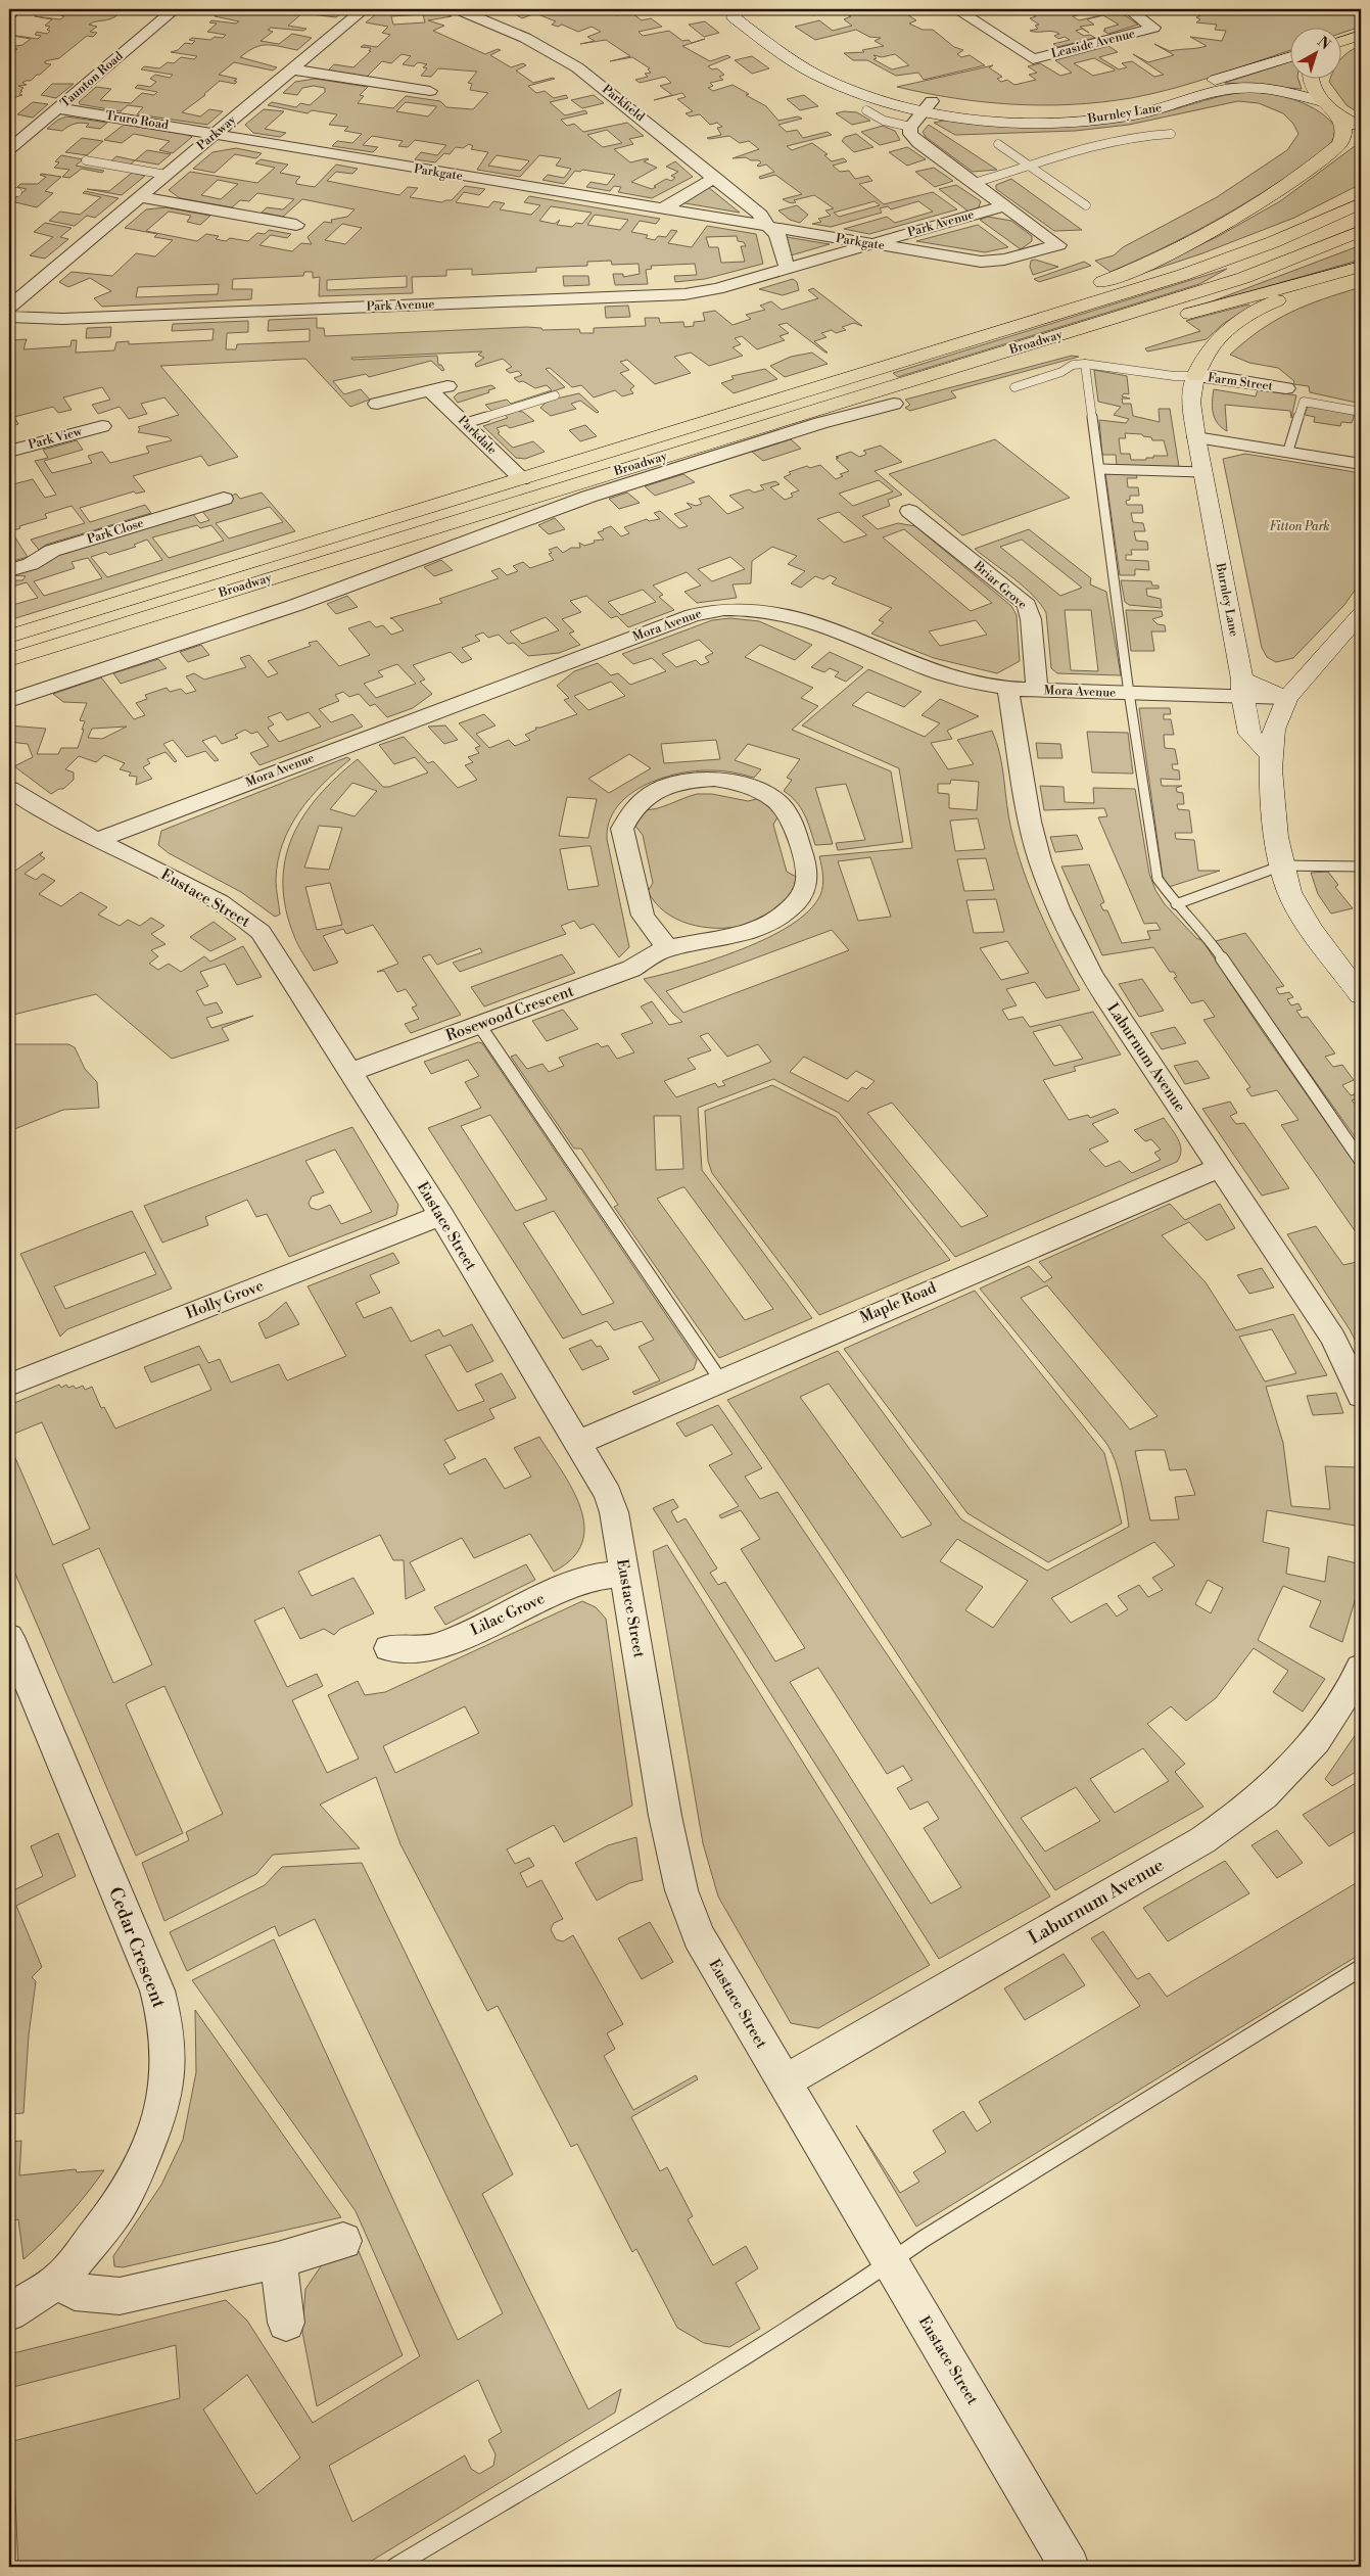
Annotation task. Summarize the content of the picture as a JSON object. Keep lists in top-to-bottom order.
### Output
{
  "streets": {
    "highway": ["Broadway"],
    "street": [
      "Leaside Avenue",
      "Taunton Road",
      "Parkfield",
      "Burnley Lane",
      "Truro Road",
      "Parkway",
      "Parkgate",
      "Park Avenue",
      "Farm Street",
      "Parkdale",
      "Park View",
      "Park Close",
      "Briar Grove",
      "Mora Avenue",
      "Eustace Street",
      "Rosewood Crescent",
      "Laburnum Avenue",
      "Holly Grove",
      "Maple Road",
      "Lilac Grove",
      "Cedar Crescent"
    ]
  },
  "crossings": [
    ["Taunton Road", "Truro Road"],
    ["Parkfield", "Parkgate"],
    ["Burnley Lane", "Farm Street"],
    ["Burnley Lane", "Mora Avenue"],
    ["Truro Road", "Parkway"],
    ["Truro Road", "Parkgate"],
    ["Parkway", "Parkgate"],
    ["Parkgate", "Park Avenue"],
    ["Broadway", "Parkdale"],
    ["Briar Grove", "Mora Avenue"],
    ["Mora Avenue", "Eustace Street"],
    ["Mora Avenue", "Laburnum Avenue"],
    ["Eustace Street", "Rosewood Crescent"],
    ["Eustace Street", "Laburnum Avenue"],
    ["Eustace Street", "Holly Grove"],
    ["Eustace Street", "Maple Road"],
    ["Eustace Street", "Lilac Grove"],
    ["Laburnum Avenue", "Maple Road"]
  ],
  "parks": ["Fitton Park"],
  "north": "top right"
}
